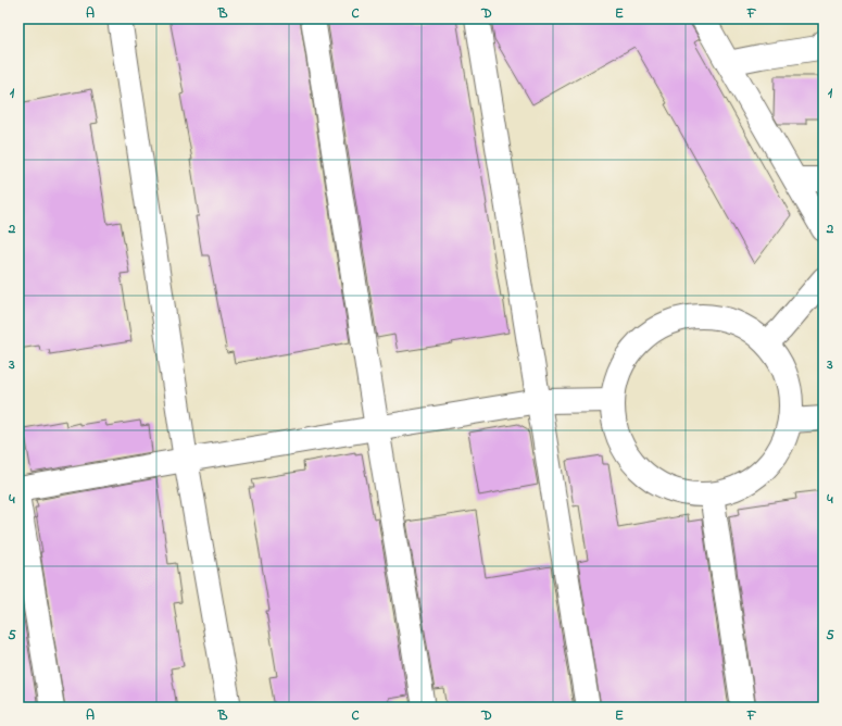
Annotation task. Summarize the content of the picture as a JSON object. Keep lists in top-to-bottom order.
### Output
{
  "grid": {
    "columns": [
      "A",
      "B",
      "C",
      "D",
      "E",
      "F"
    ],
    "rows": [
      "1",
      "2",
      "3",
      "4",
      "5"
    ]
  }
}
